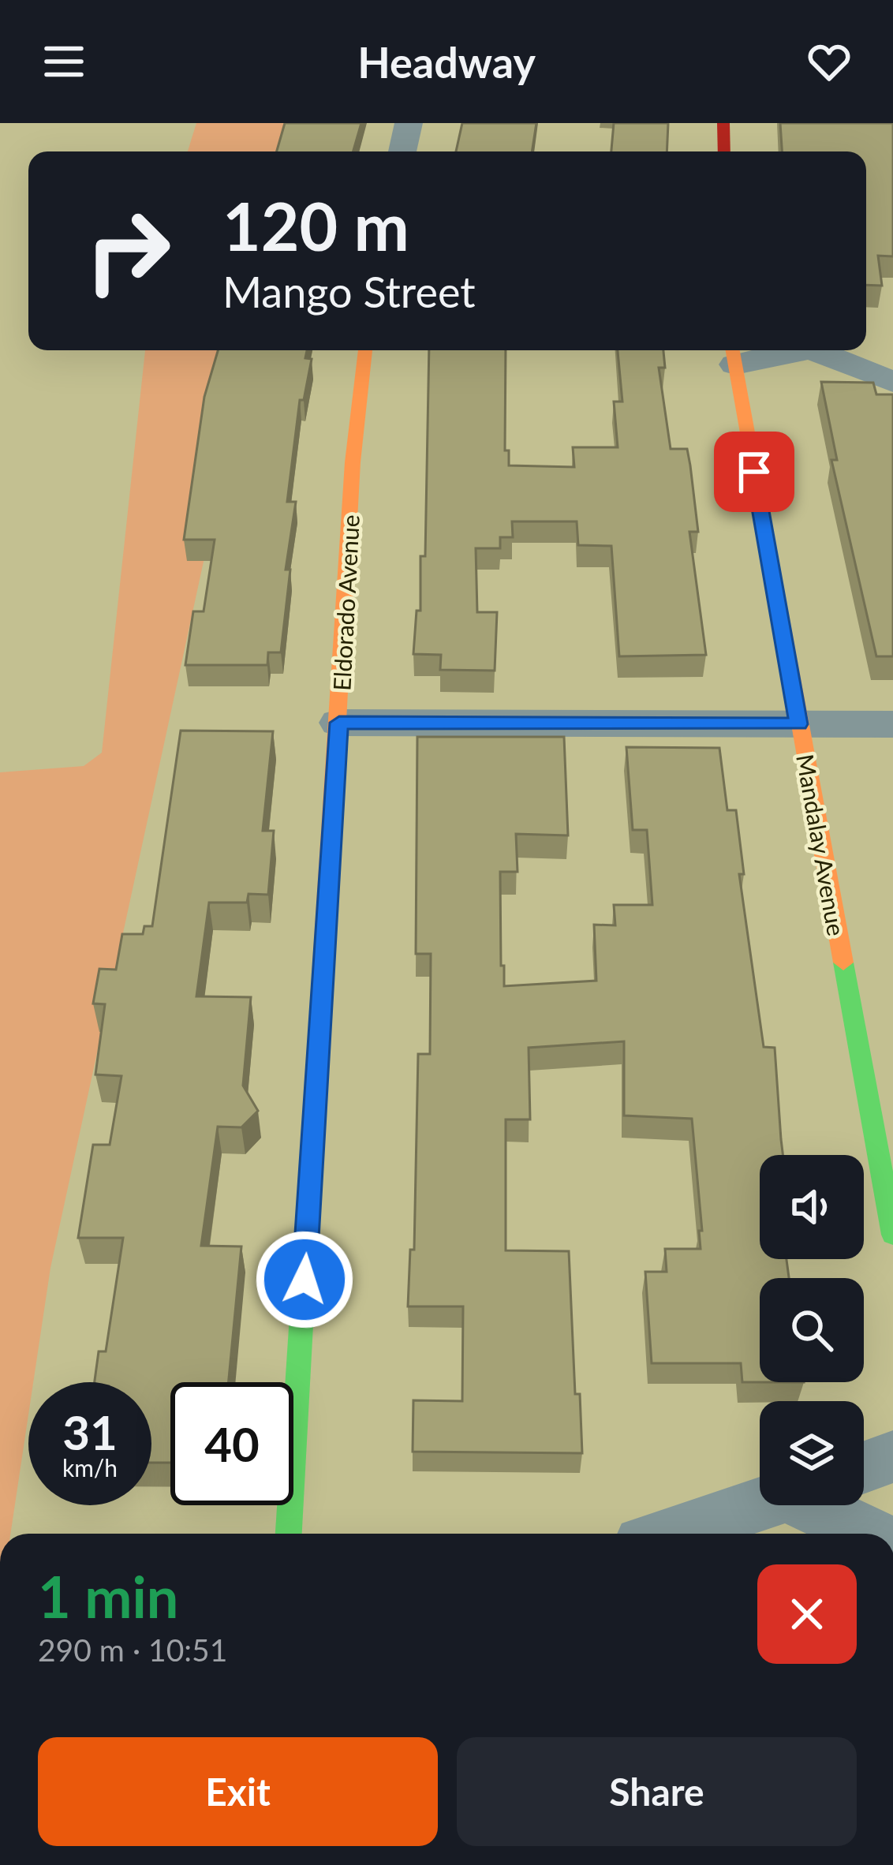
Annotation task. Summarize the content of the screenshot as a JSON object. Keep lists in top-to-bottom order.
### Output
{
  "streets": {
    "street": ["Eldorado Avenue", "Mandalay Avenue"]
  },
  "page": {
    "header": "Headway",
    "turn": ["120 m", "Mango Street"],
    "speed": "31 km/h",
    "limit": "40",
    "heading": ["1 min", "290 m · 10:51"],
    "buttons": ["Exit", "Share"]
  }
}
